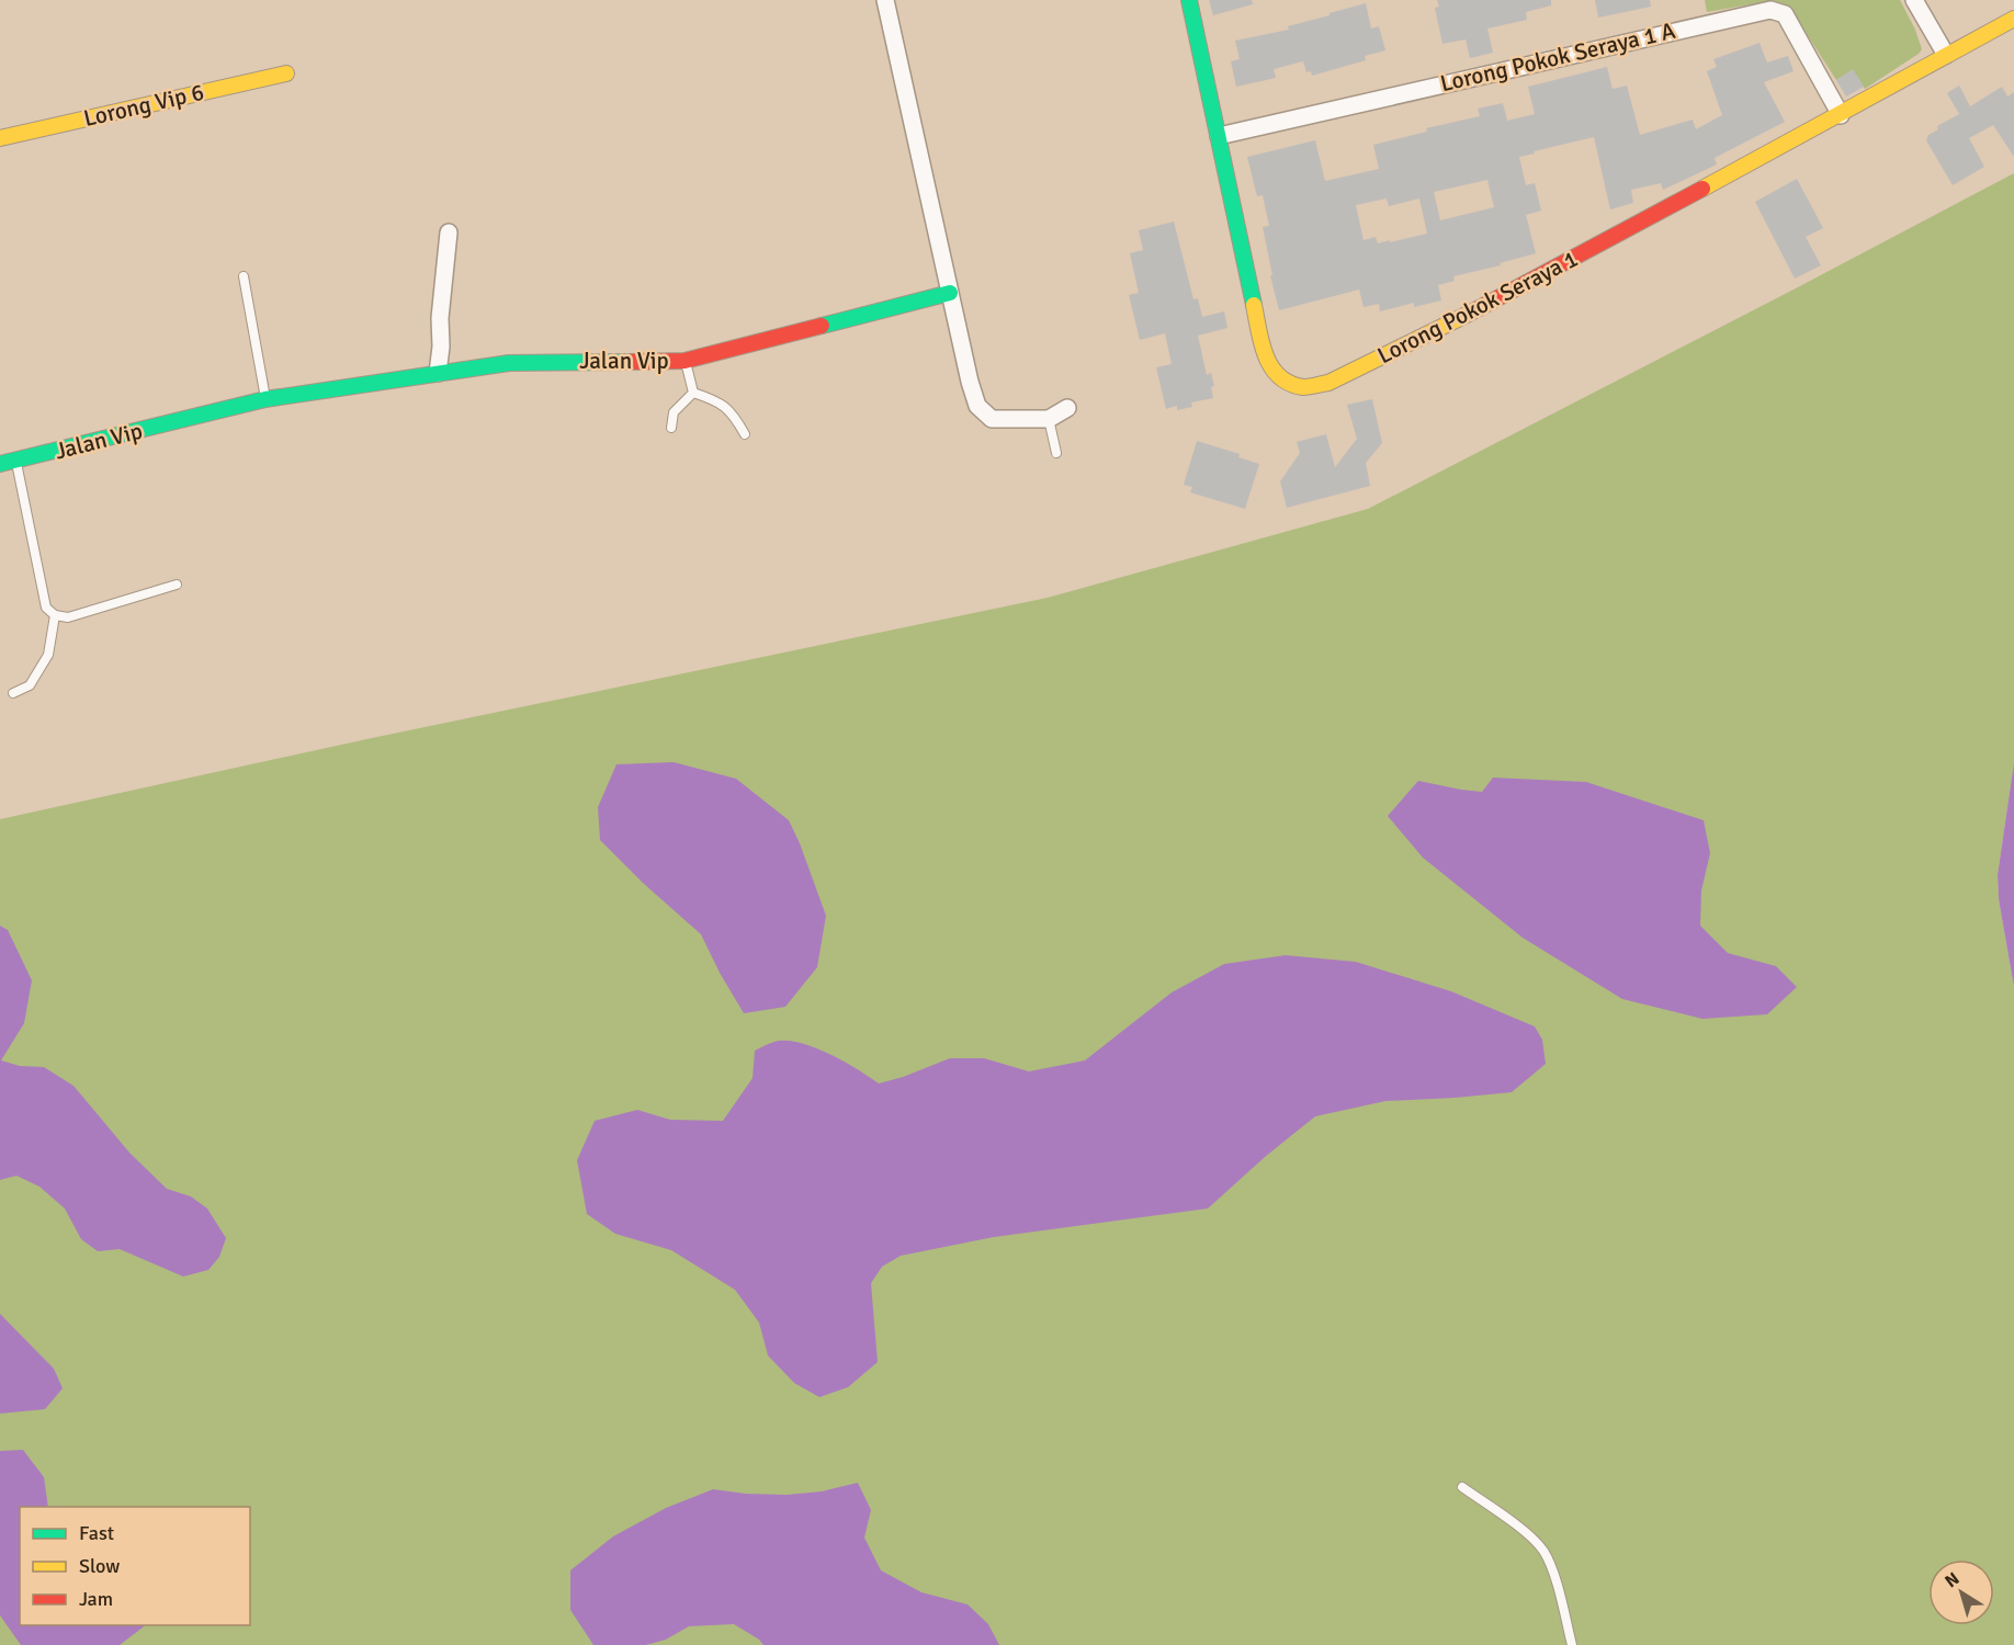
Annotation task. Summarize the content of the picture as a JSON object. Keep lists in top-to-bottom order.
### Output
{
  "streets": {
    "street": [
      "Lorong Pokok Seraya 1 A",
      "Lorong Vip 6",
      "Lorong Pokok Seraya 1",
      "Jalan Vip"
    ]
  },
  "crossings": [
    ["Lorong Pokok Seraya 1 A", "Lorong Pokok Seraya 1"]
  ],
  "legend": ["Fast", "Slow", "Jam"],
  "north": "top left"
}
